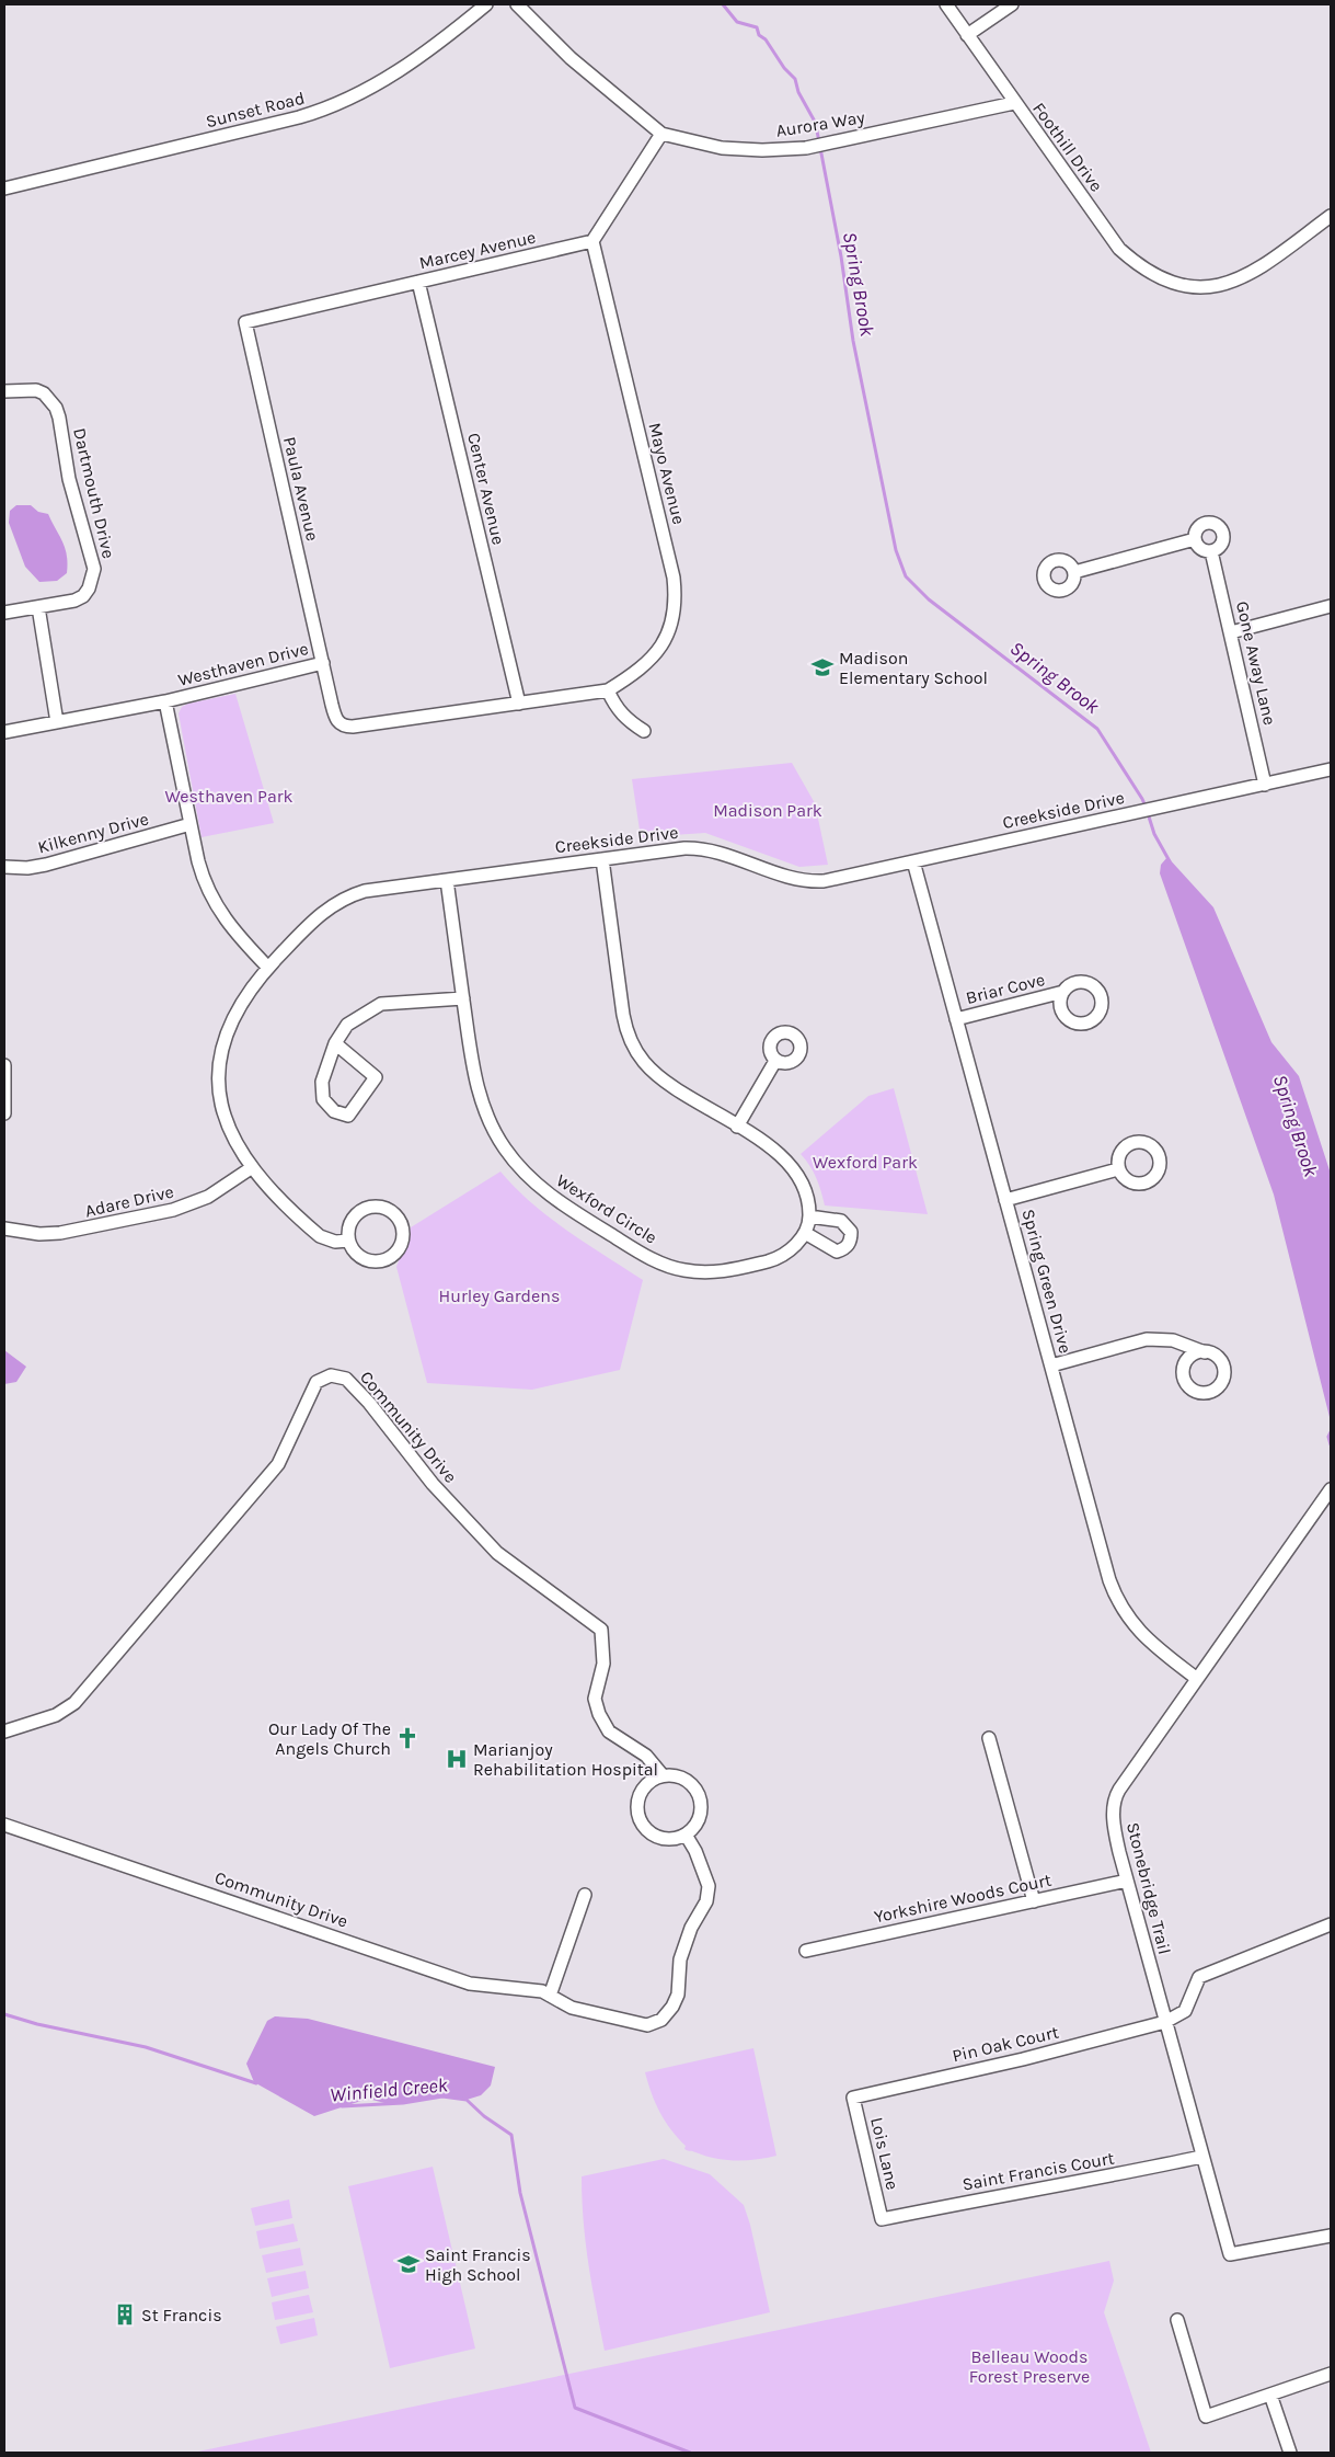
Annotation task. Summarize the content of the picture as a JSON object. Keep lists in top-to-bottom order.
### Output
{
  "streets": {
    "street": [
      "Sunset Road",
      "Aurora Way",
      "Foothill Drive",
      "Marcey Avenue",
      "Mayo Avenue",
      "Paula Avenue",
      "Center Avenue",
      "Dartmouth Drive",
      "Gone Away Lane",
      "Westhaven Drive",
      "Creekside Drive",
      "Kilkenny Drive",
      "Briar Cove",
      "Adare Drive",
      "Wexford Circle",
      "Spring Green Drive",
      "Community Drive",
      "Stonebridge Trail",
      "Yorkshire Woods Court",
      "Pin Oak Court",
      "Lois Lane",
      "Saint Francis Court"
    ]
  },
  "crossings": [
    ["Aurora Way", "Foothill Drive"],
    ["Marcey Avenue", "Mayo Avenue"],
    ["Marcey Avenue", "Paula Avenue"],
    ["Marcey Avenue", "Center Avenue"],
    ["Mayo Avenue", "Westhaven Drive"],
    ["Paula Avenue", "Westhaven Drive"],
    ["Center Avenue", "Westhaven Drive"],
    ["Gone Away Lane", "Creekside Drive"],
    ["Creekside Drive", "Adare Drive"],
    ["Creekside Drive", "Wexford Circle"],
    ["Creekside Drive", "Spring Green Drive"],
    ["Briar Cove", "Spring Green Drive"],
    ["Spring Green Drive", "Stonebridge Trail"],
    ["Stonebridge Trail", "Yorkshire Woods Court"],
    ["Stonebridge Trail", "Pin Oak Court"],
    ["Stonebridge Trail", "Saint Francis Court"],
    ["Pin Oak Court", "Lois Lane"],
    ["Lois Lane", "Saint Francis Court"]
  ],
  "water": ["Spring Brook", "Winfield Creek"],
  "parks": [
    "Westhaven Park",
    "Madison Park",
    "Wexford Park",
    "Hurley Gardens",
    "Belleau Woods Forest Preserve"
  ],
  "places": {
    "school or university": ["Madison Elementary School", "Saint Francis High School"],
    "church": ["Our Lady Of The Angels Church"],
    "hospital": ["Marianjoy Rehabilitation Hospital"],
    "building": ["St Francis"]
  }
}
